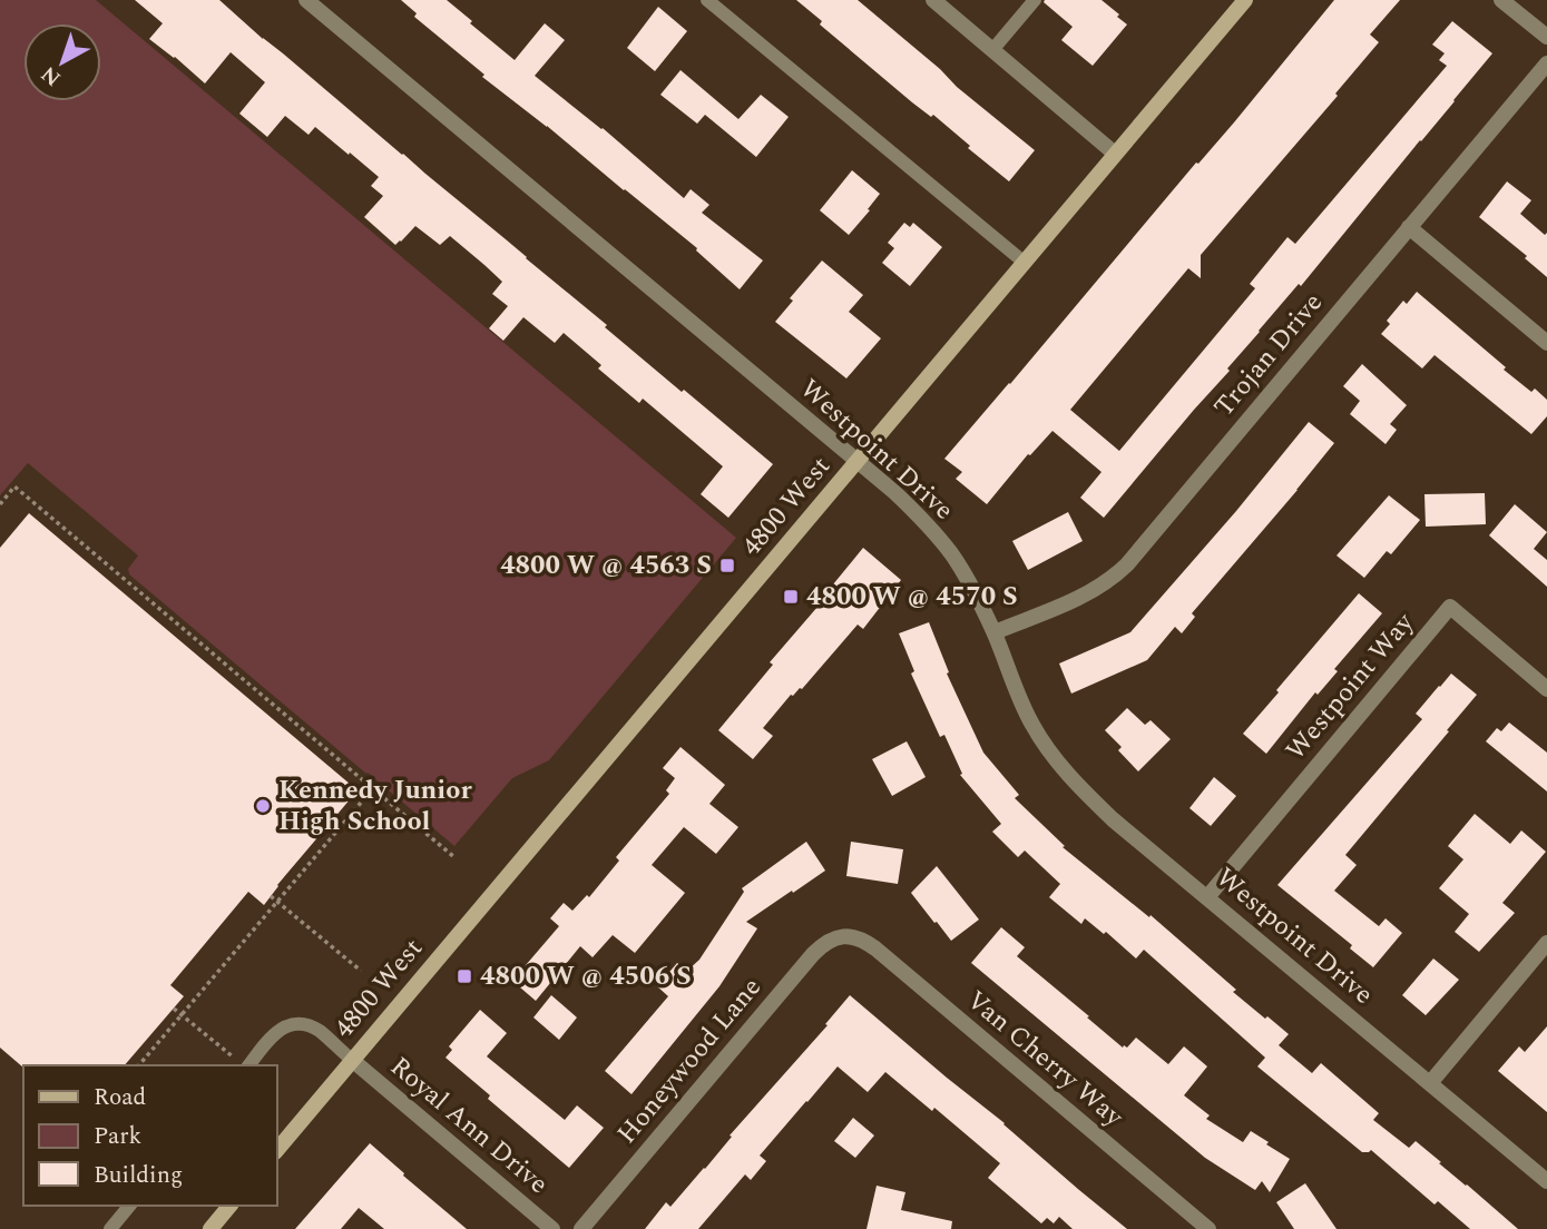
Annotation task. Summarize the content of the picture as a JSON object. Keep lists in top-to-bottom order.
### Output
{
  "streets": {
    "main road": ["4800 West"],
    "street": [
      "Trojan Drive",
      "Westpoint Drive",
      "Westpoint Way",
      "Van Cherry Way",
      "Honeywood Lane",
      "Royal Ann Drive"
    ]
  },
  "crossings": [
    ["Trojan Drive", "Westpoint Drive"],
    ["Westpoint Drive", "4800 West"],
    ["Westpoint Drive", "Westpoint Way"],
    ["4800 West", "Royal Ann Drive"],
    ["Van Cherry Way", "Honeywood Lane"]
  ],
  "places": {
    "transit": ["4800 W @ 4563 S", "4800 W @ 4570 S", "4800 W @ 4506 S"],
    "other": ["Kennedy Junior High School"]
  },
  "legend": ["Road", "Park", "Building"],
  "north": "bottom left"
}
